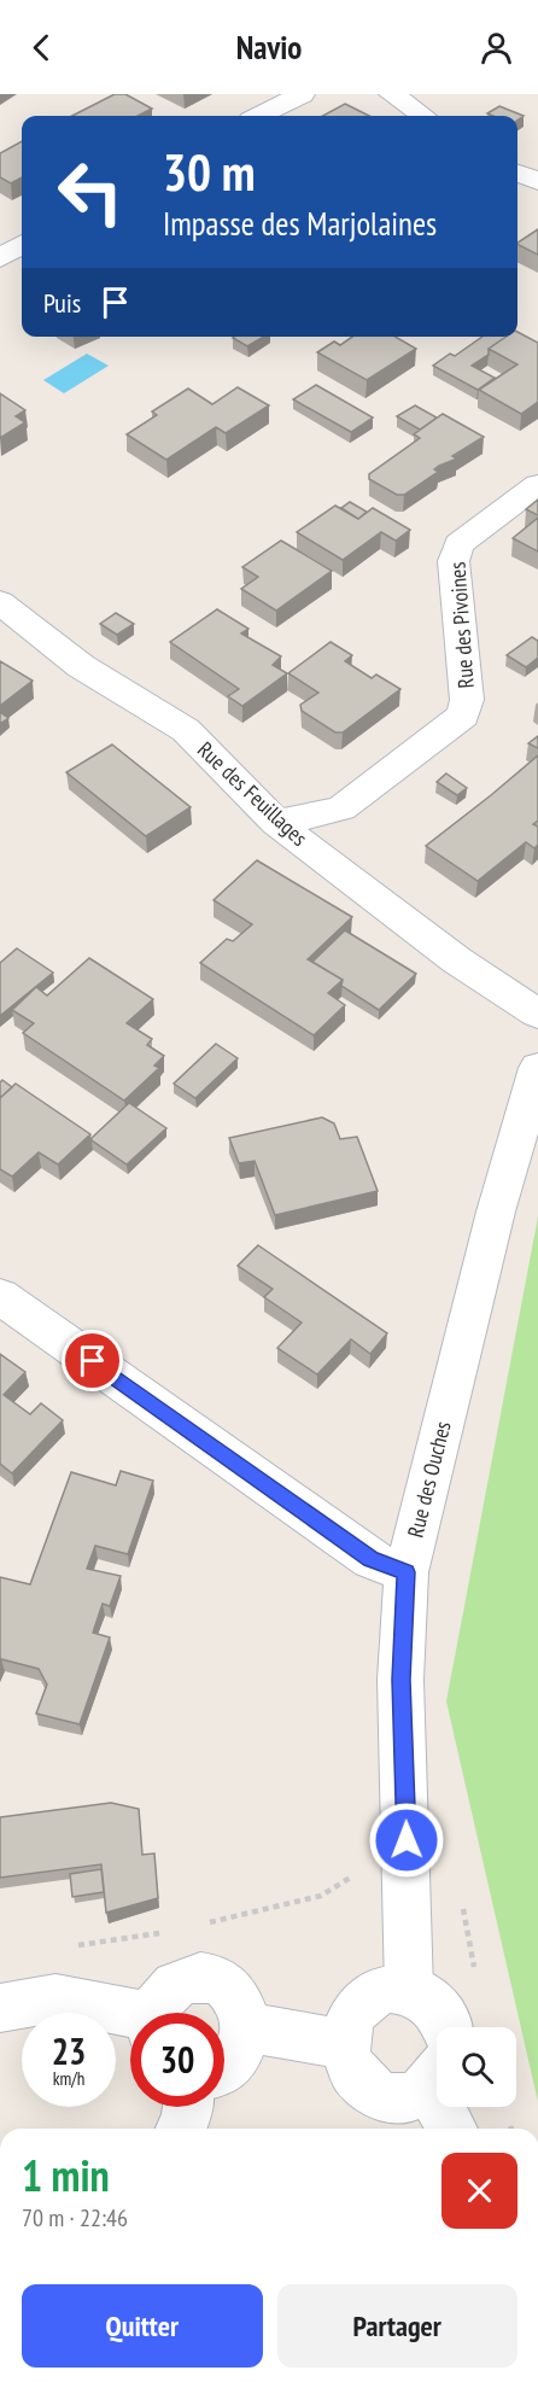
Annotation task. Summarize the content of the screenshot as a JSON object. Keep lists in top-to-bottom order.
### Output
{
  "streets": {
    "street": ["Rue des Pivoines", "Rue des Feuillages", "Rue des Ouches"]
  },
  "crossings": [
    ["Rue des Pivoines", "Rue des Feuillages"]
  ],
  "page": {
    "header": "Navio",
    "turn": ["30 m", "Impasse des Marjolaines"],
    "then": "Puis",
    "speed": "23 km/h",
    "limit": "30",
    "heading": ["1 min", "70 m · 22:46"],
    "buttons": ["Quitter", "Partager"]
  }
}
